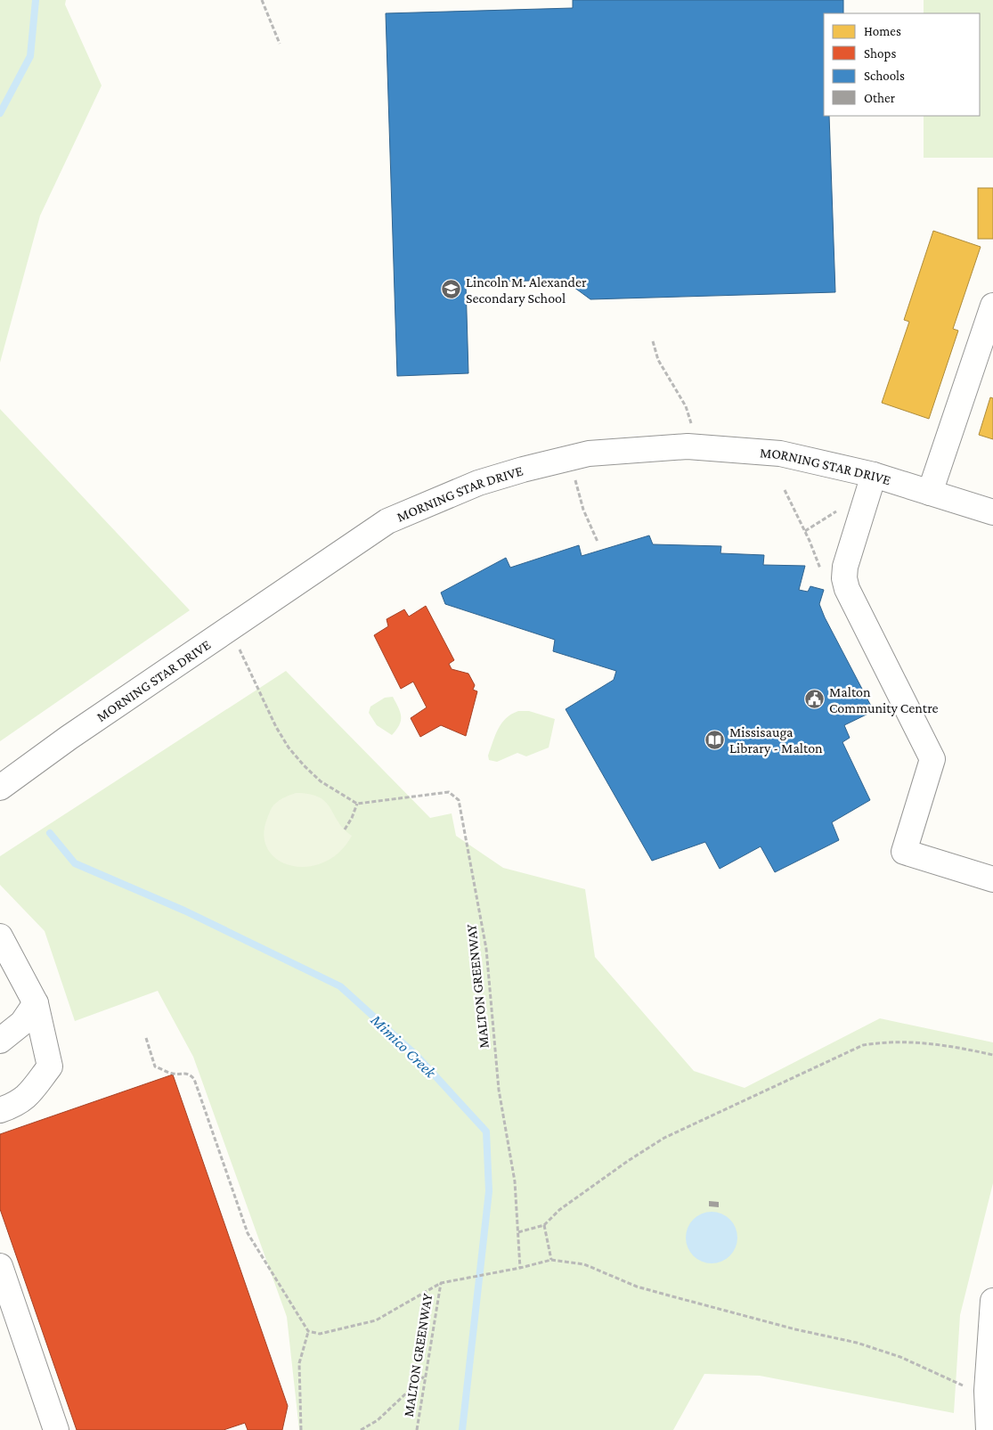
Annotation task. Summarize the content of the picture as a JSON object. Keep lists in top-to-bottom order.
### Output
{
  "streets": {
    "street": ["MORNING STAR DRIVE"],
    "path": ["MALTON GREENWAY"]
  },
  "water": ["Mimico Creek"],
  "places": {
    "school or university": ["Lincoln M. Alexander Secondary School"],
    "public building": ["Malton Community Centre"],
    "library": ["Missisauga Library - Malton"]
  },
  "legend": [
    "Homes",
    "Shops",
    "Schools",
    "Other"
  ]
}
